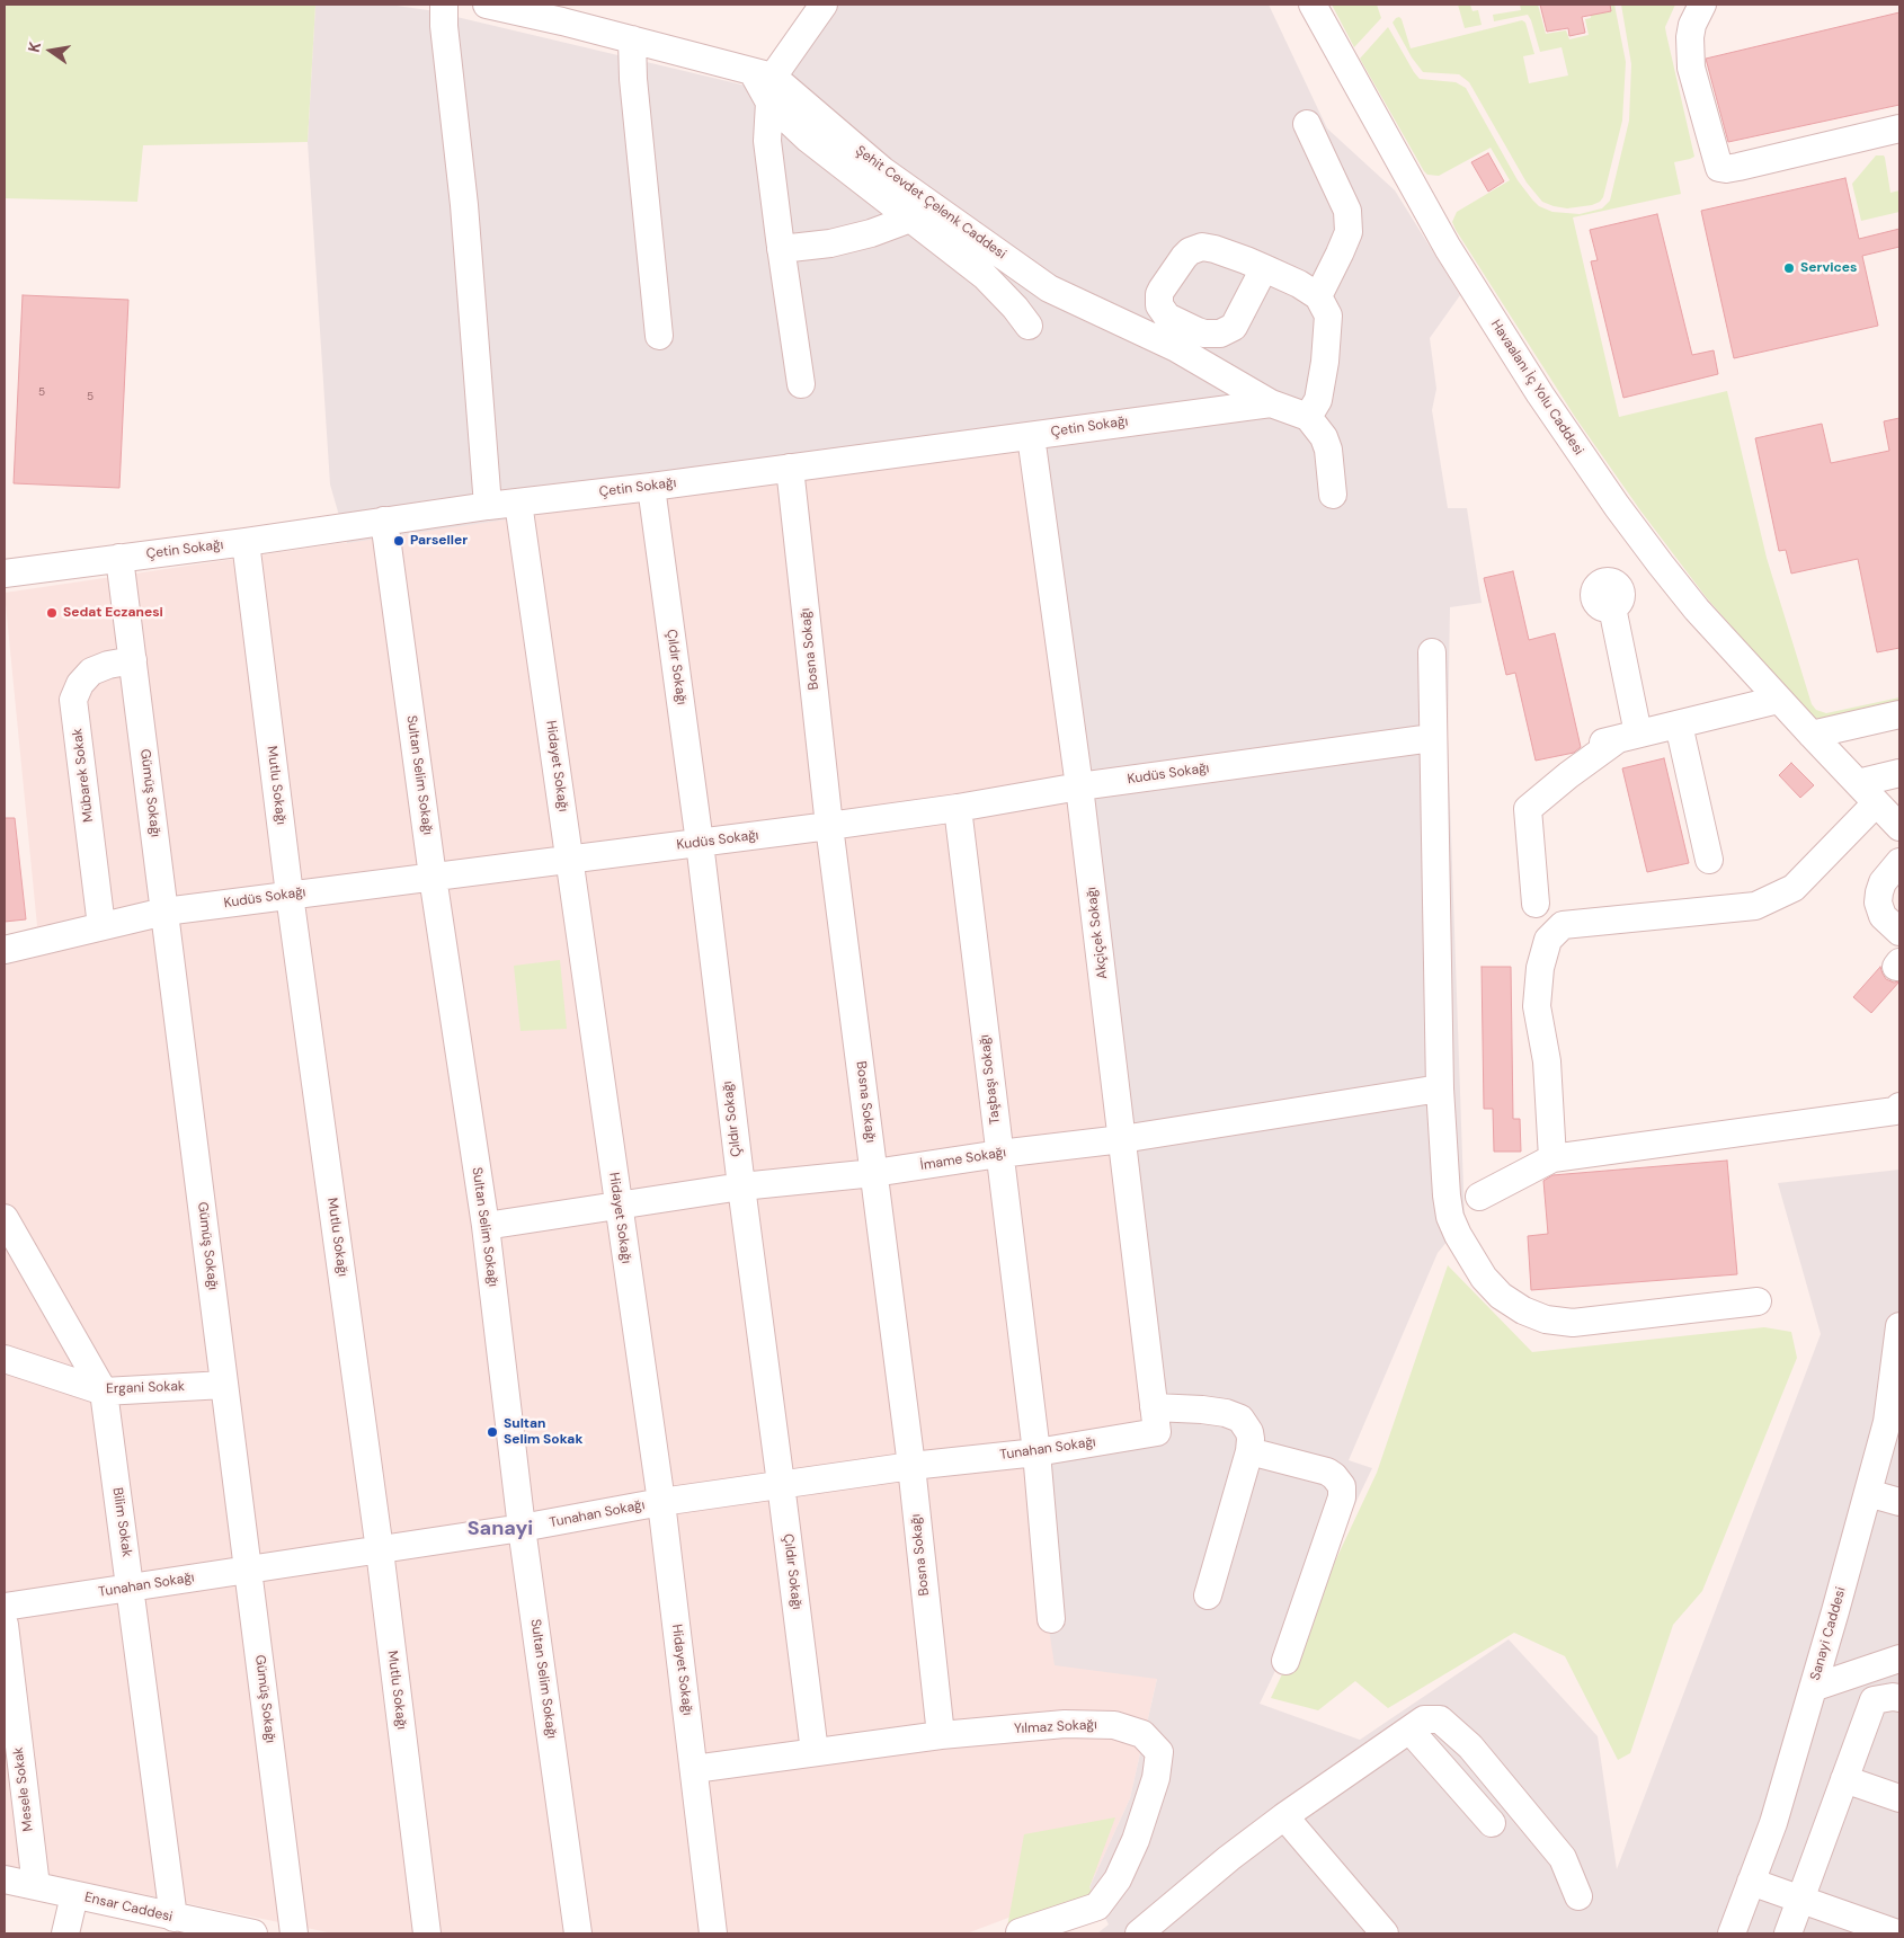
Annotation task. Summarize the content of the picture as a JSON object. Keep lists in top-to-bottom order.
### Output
{
  "streets": {
    "street": [
      "Şehit Cevdet Çelenk Caddesi",
      "Havaalanı İç Yolu Caddesi",
      "Çetin Sokağı",
      "Bosna Sokağı",
      "Çıldır Sokağı",
      "Hidayet Sokağı",
      "Kudüs Sokağı",
      "Mübarek Sokak",
      "Sultan Selim Sokağı",
      "Mutlu Sokağı",
      "Gümüş Sokağı",
      "Akçiçek Sokağı",
      "Taşbaşı Sokağı",
      "İmame Sokağı",
      "Ergani Sokak",
      "Tunahan Sokağı",
      "Bilim Sokak",
      "Sanayi Caddesi",
      "Yılmaz Sokağı",
      "Mesele Sokak",
      "Ensar Caddesi"
    ]
  },
  "crossings": [
    ["Şehit Cevdet Çelenk Caddesi", "Çetin Sokağı"],
    ["Çetin Sokağı", "Bosna Sokağı"],
    ["Çetin Sokağı", "Çıldır Sokağı"],
    ["Çetin Sokağı", "Hidayet Sokağı"],
    ["Çetin Sokağı", "Sultan Selim Sokağı"],
    ["Çetin Sokağı", "Mutlu Sokağı"],
    ["Çetin Sokağı", "Gümüş Sokağı"],
    ["Çetin Sokağı", "Akçiçek Sokağı"],
    ["Bosna Sokağı", "Kudüs Sokağı"],
    ["Bosna Sokağı", "İmame Sokağı"],
    ["Bosna Sokağı", "Tunahan Sokağı"],
    ["Bosna Sokağı", "Yılmaz Sokağı"],
    ["Çıldır Sokağı", "Kudüs Sokağı"],
    ["Çıldır Sokağı", "İmame Sokağı"],
    ["Çıldır Sokağı", "Tunahan Sokağı"],
    ["Çıldır Sokağı", "Yılmaz Sokağı"],
    ["Hidayet Sokağı", "Kudüs Sokağı"],
    ["Hidayet Sokağı", "İmame Sokağı"],
    ["Hidayet Sokağı", "Tunahan Sokağı"],
    ["Hidayet Sokağı", "Yılmaz Sokağı"],
    ["Kudüs Sokağı", "Mübarek Sokak"],
    ["Kudüs Sokağı", "Sultan Selim Sokağı"],
    ["Kudüs Sokağı", "Mutlu Sokağı"],
    ["Kudüs Sokağı", "Gümüş Sokağı"],
    ["Kudüs Sokağı", "Akçiçek Sokağı"],
    ["Kudüs Sokağı", "Taşbaşı Sokağı"],
    ["Mübarek Sokak", "Gümüş Sokağı"],
    ["Sultan Selim Sokağı", "İmame Sokağı"],
    ["Sultan Selim Sokağı", "Tunahan Sokağı"],
    ["Mutlu Sokağı", "Tunahan Sokağı"],
    ["Gümüş Sokağı", "Ergani Sokak"],
    ["Gümüş Sokağı", "Tunahan Sokağı"],
    ["Akçiçek Sokağı", "İmame Sokağı"],
    ["Akçiçek Sokağı", "Tunahan Sokağı"],
    ["Taşbaşı Sokağı", "İmame Sokağı"],
    ["Taşbaşı Sokağı", "Tunahan Sokağı"],
    ["Ergani Sokak", "Bilim Sokak"],
    ["Tunahan Sokağı", "Bilim Sokak"],
    ["Bilim Sokak", "Ensar Caddesi"],
    ["Mesele Sokak", "Ensar Caddesi"]
  ],
  "districts": ["Sanayi"],
  "places": [
    "Services",
    "Parseller",
    "Sedat Eczanesi",
    "Sultan Selim Sokak"
  ],
  "house_numbers": ["5", "5"],
  "north": "left"
}
